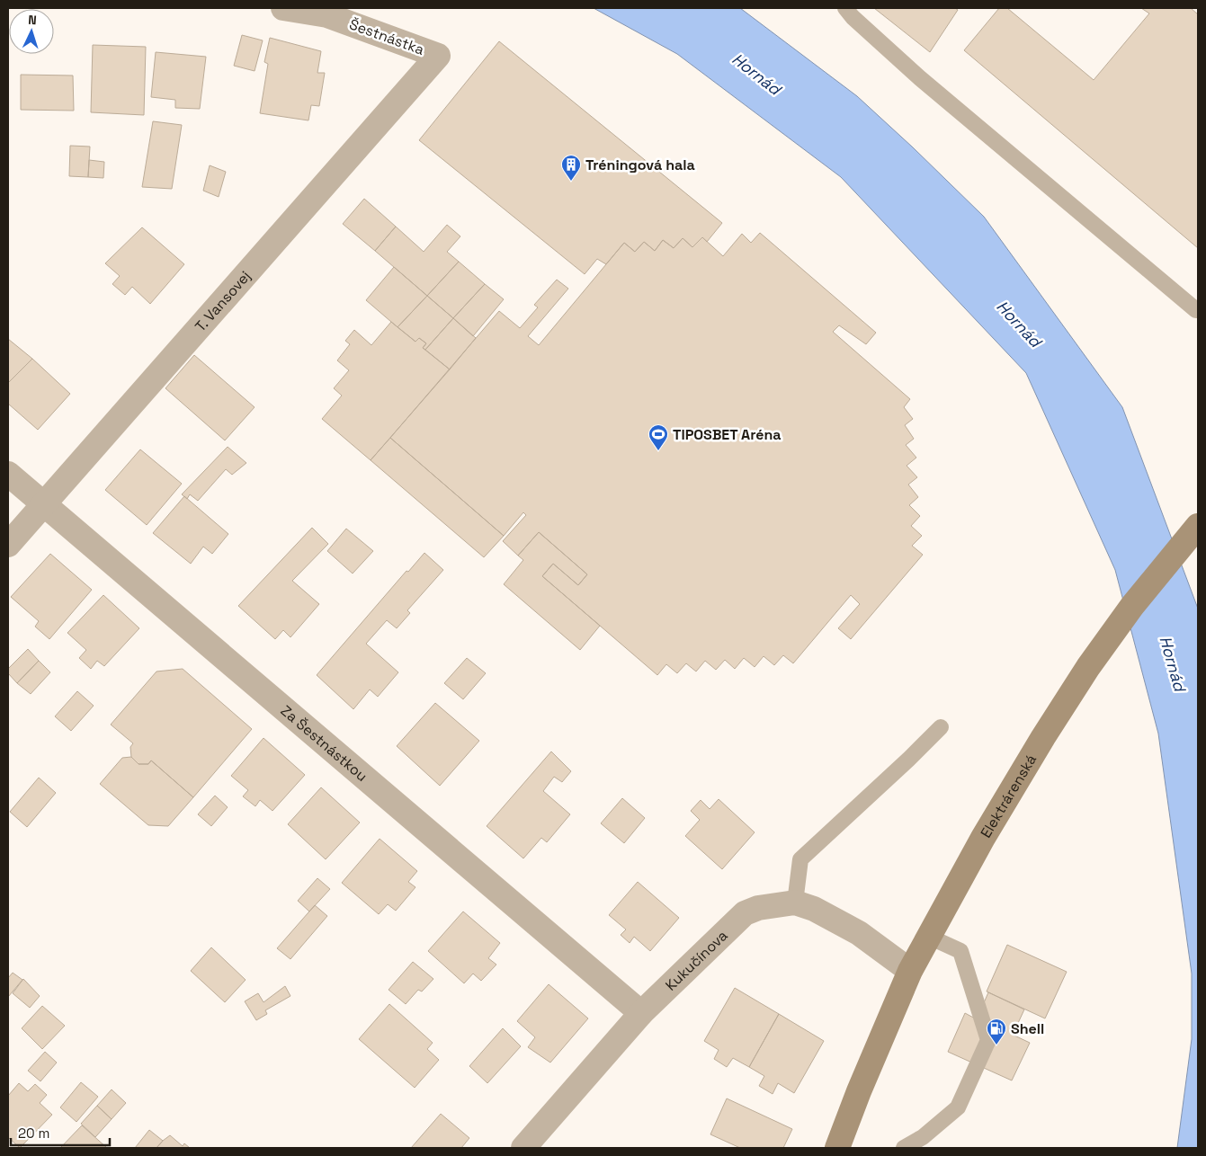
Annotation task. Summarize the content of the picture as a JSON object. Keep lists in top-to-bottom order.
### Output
{
  "streets": {
    "main road": ["Elektrárenská"],
    "street": [
      "Šestnástka",
      "T. Vansovej",
      "Za Šestnástkou",
      "Kukučínova"
    ]
  },
  "crossings": [
    ["Šestnástka", "T. Vansovej"],
    ["T. Vansovej", "Za Šestnástkou"],
    ["Za Šestnástkou", "Kukučínova"],
    ["Elektrárenská", "Kukučínova"]
  ],
  "water": ["Hornád"],
  "places": {
    "building": ["Tréningová hala"],
    "sports": ["TIPOSBET Aréna"],
    "fuel station": ["Shell"]
  },
  "scale_bar": "20 m",
  "north": "top"
}
